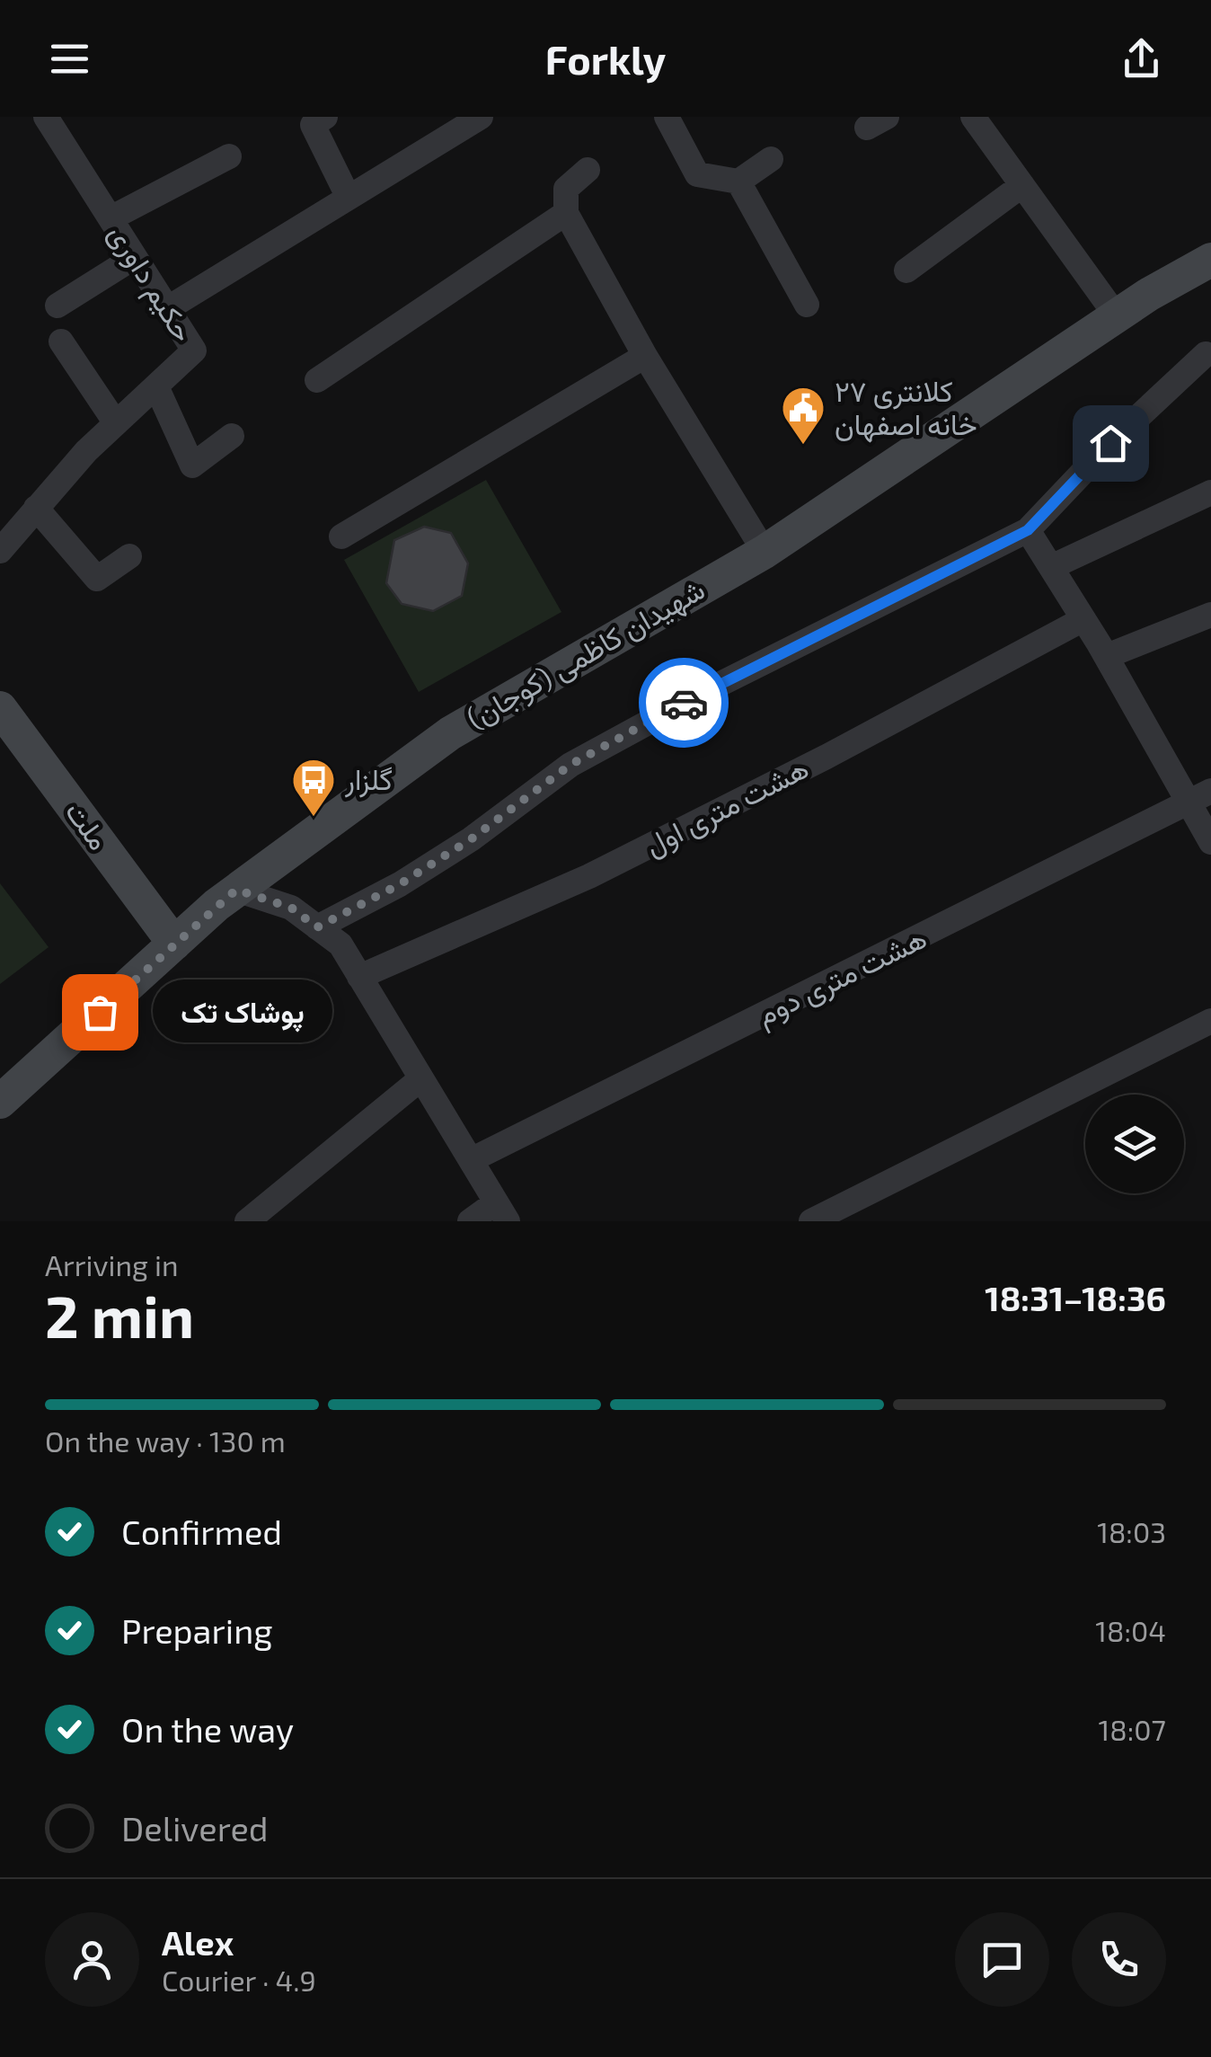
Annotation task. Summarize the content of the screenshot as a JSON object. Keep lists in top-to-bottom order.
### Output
{
  "streets": {
    "main road": ["شهیدان کاظمی (کوجان)", "ملت"],
    "street": ["حکیم داوری", "هشت متری اول", "هشت متری دوم"]
  },
  "crossings": [
    ["شهیدان کاظمی (کوجان)", "ملت"]
  ],
  "places": {
    "public building": ["کلانتری ۲۷ خانه اصفهان"],
    "bus stop": ["گلزار"],
    "other": ["پوشاک تک"]
  },
  "page": {
    "header": "Forkly",
    "bubble": "پوشاک تک",
    "heading": ["2 min", "Arriving in", "18:31–18:36"],
    "panel": ["Alex", "Courier · 4.9"],
    "bar": "On the way · 130 m",
    "list": [
      ["Confirmed", "18:03"],
      ["Preparing", "18:04"],
      ["On the way", "18:07"],
      "Delivered"
    ]
  }
}
